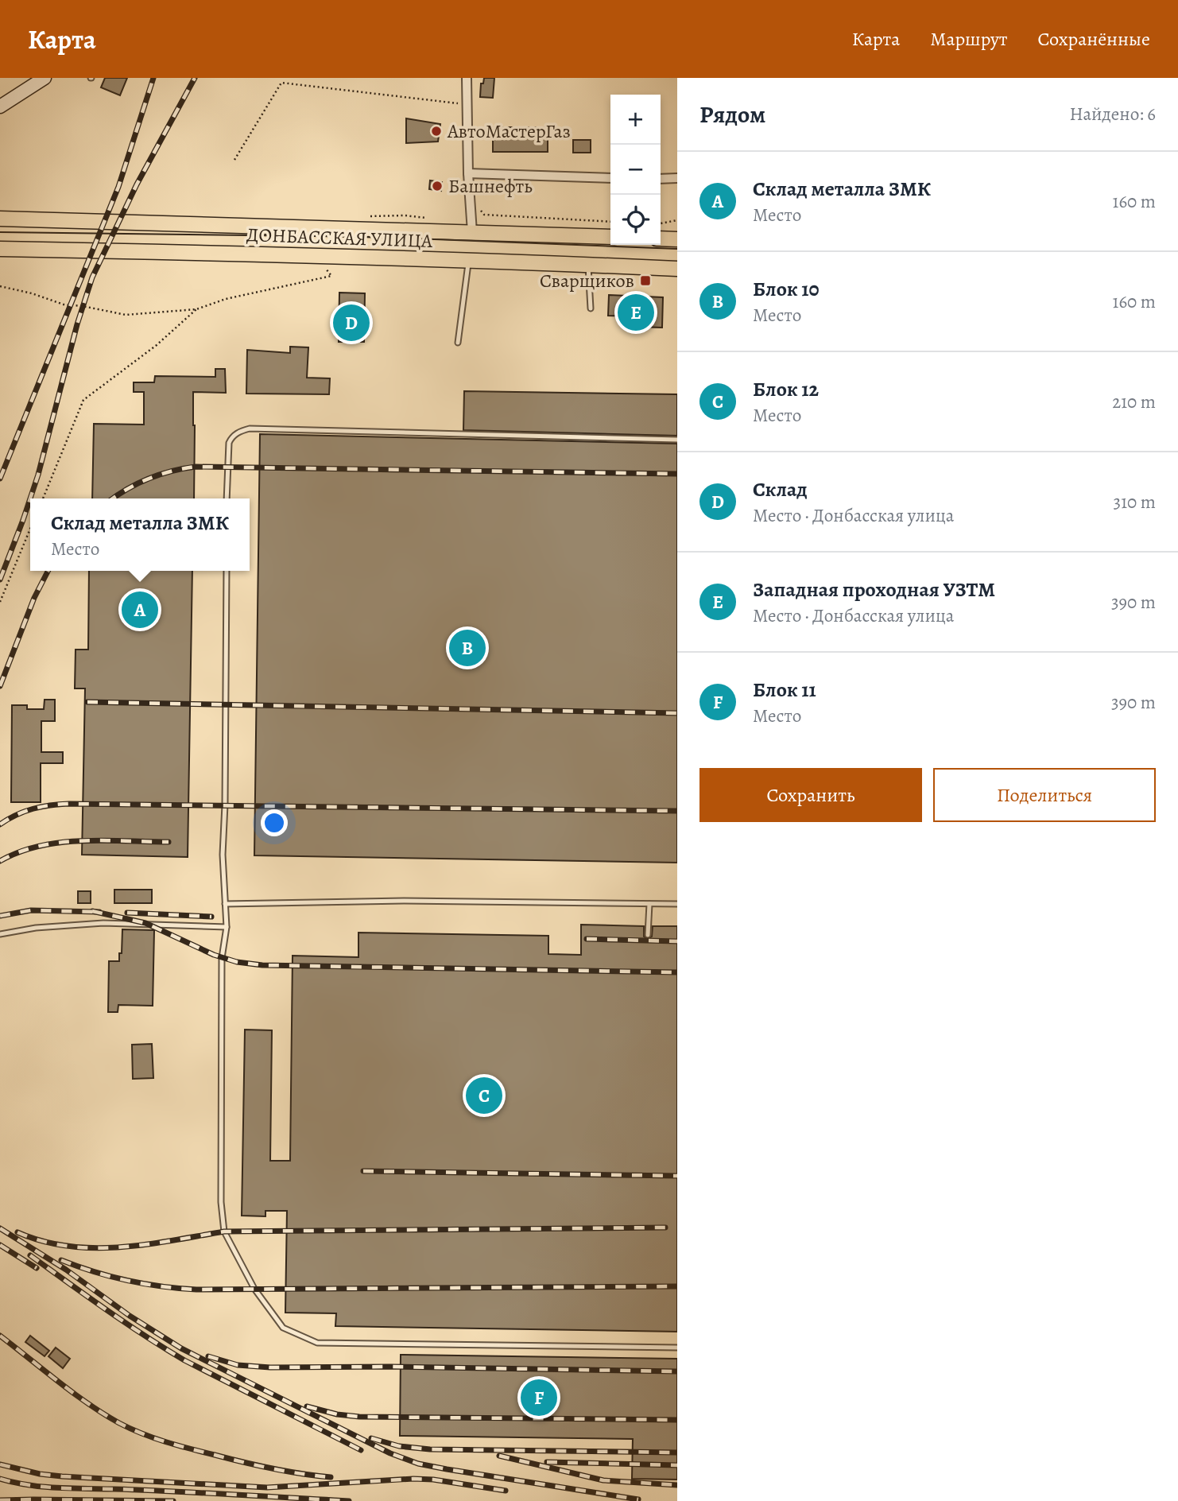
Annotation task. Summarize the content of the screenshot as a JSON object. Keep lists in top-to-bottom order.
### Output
{
  "streets": {
    "main road": ["ДОНБАССКАЯ УЛИЦА"]
  },
  "places": {
    "other": ["АвтоМастерГаз", "Башнефть"],
    "transit": ["Сварщиков"]
  },
  "page": {
    "header": "Карта",
    "nav": ["Карта", "Маршрут", "Сохранённые"],
    "heading": ["Рядом", "Найдено: 6"],
    "map_buttons": ["+", "−"],
    "list": [
      {
        "mark": "A",
        "name": "Склад металла ЗМК",
        "note": "Место",
        "value": "160 m"
      },
      {
        "mark": "B",
        "name": "Блок 10",
        "note": "Место",
        "value": "160 m"
      },
      {
        "mark": "C",
        "name": "Блок 12",
        "note": "Место",
        "value": "210 m"
      },
      {
        "mark": "D",
        "name": "Склад",
        "note": "Место · Донбасская улица",
        "value": "310 m"
      },
      {
        "mark": "E",
        "name": "Западная проходная УЗТМ",
        "note": "Место · Донбасская улица",
        "value": "390 m"
      },
      {
        "mark": "F",
        "name": "Блок 11",
        "note": "Место",
        "value": "390 m"
      }
    ],
    "pins": [
      "E",
      "D",
      "A",
      "B",
      "C",
      "F"
    ],
    "popup": ["Склад металла ЗМК", "Место"],
    "buttons": ["Сохранить", "Поделиться"]
  }
}
